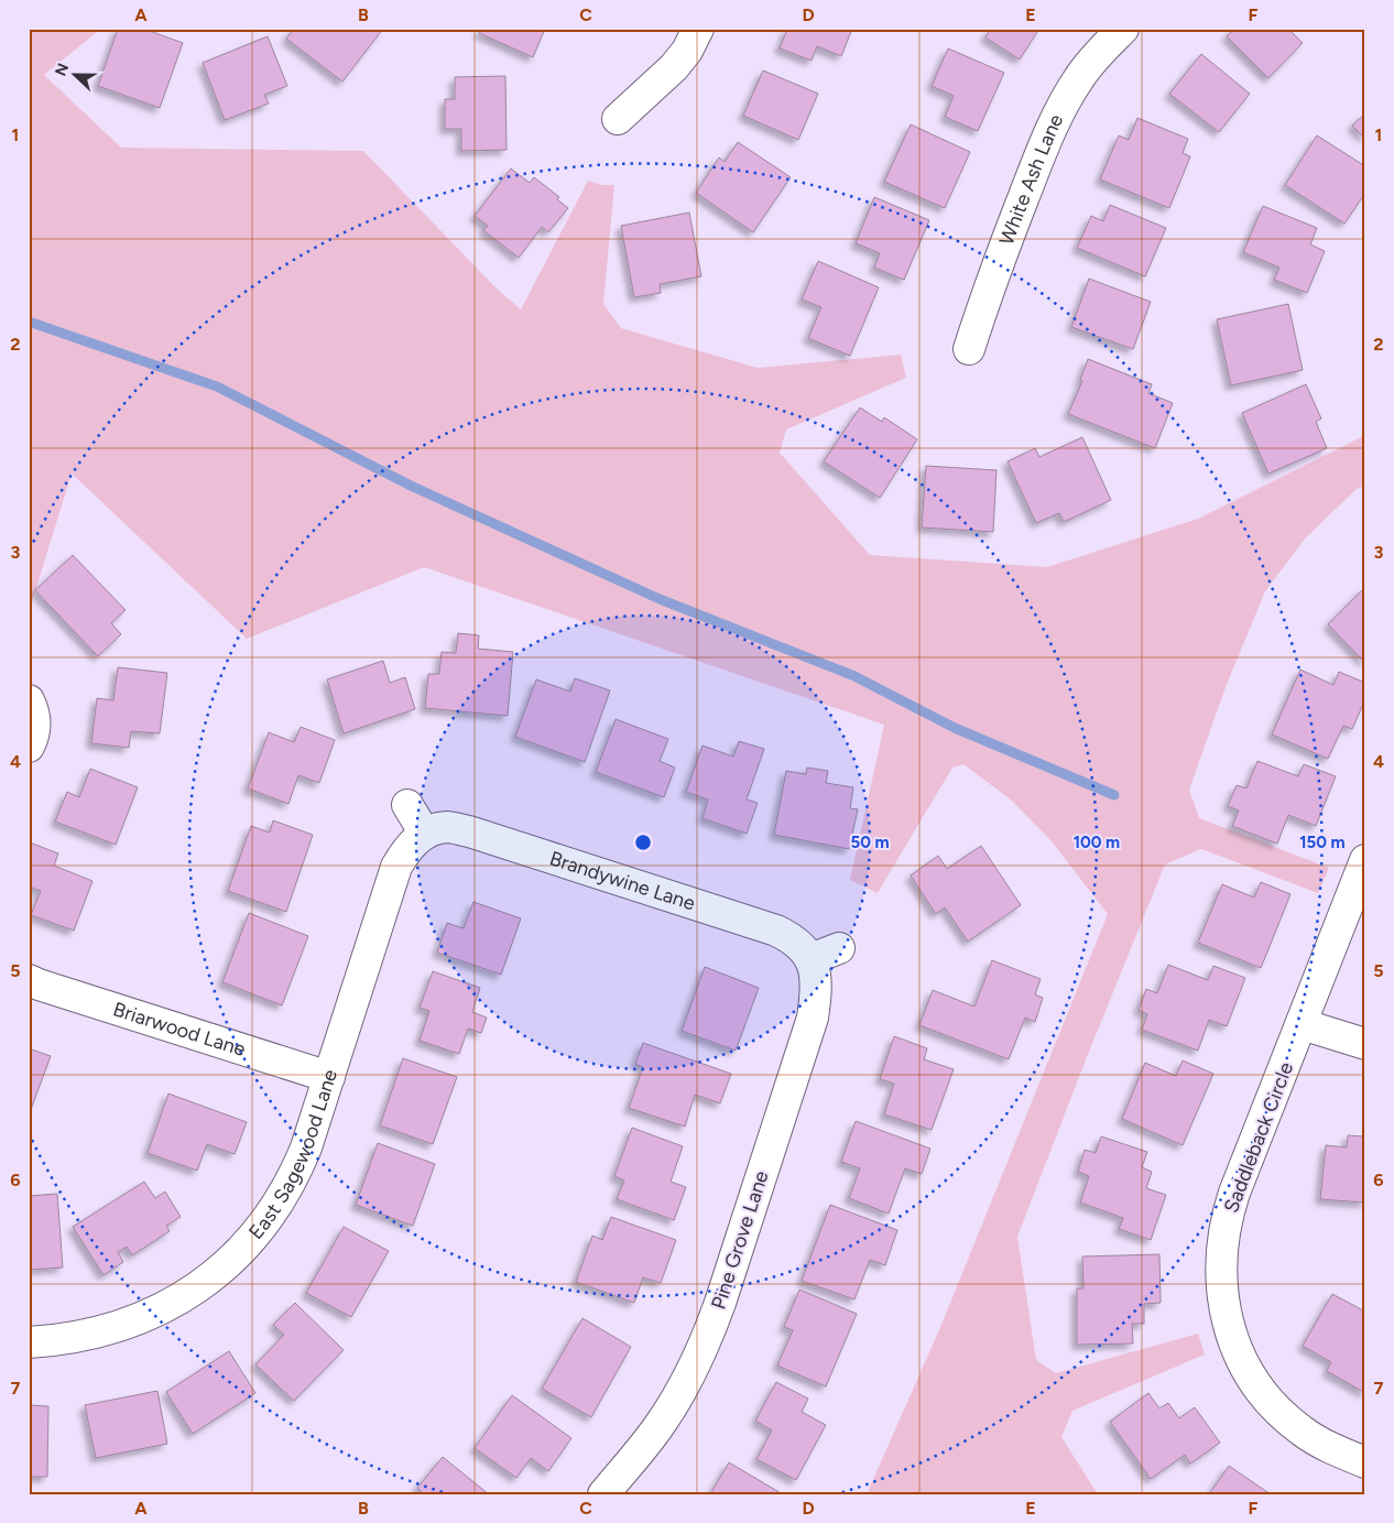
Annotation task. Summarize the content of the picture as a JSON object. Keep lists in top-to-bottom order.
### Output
{
  "streets": {
    "street": [
      "White Ash Lane",
      "Brandywine Lane",
      "Briarwood Lane",
      "Saddleback Circle",
      "East Sagewood Lane",
      "Pine Grove Lane"
    ]
  },
  "crossings": [
    ["Brandywine Lane", "East Sagewood Lane"],
    ["Brandywine Lane", "Pine Grove Lane"],
    ["Briarwood Lane", "East Sagewood Lane"]
  ],
  "north": "left",
  "grid": {
    "columns": [
      "A",
      "B",
      "C",
      "D",
      "E",
      "F"
    ],
    "rows": [
      "1",
      "2",
      "3",
      "4",
      "5",
      "6",
      "7"
    ]
  },
  "rings": ["50 m", "100 m", "150 m"]
}
